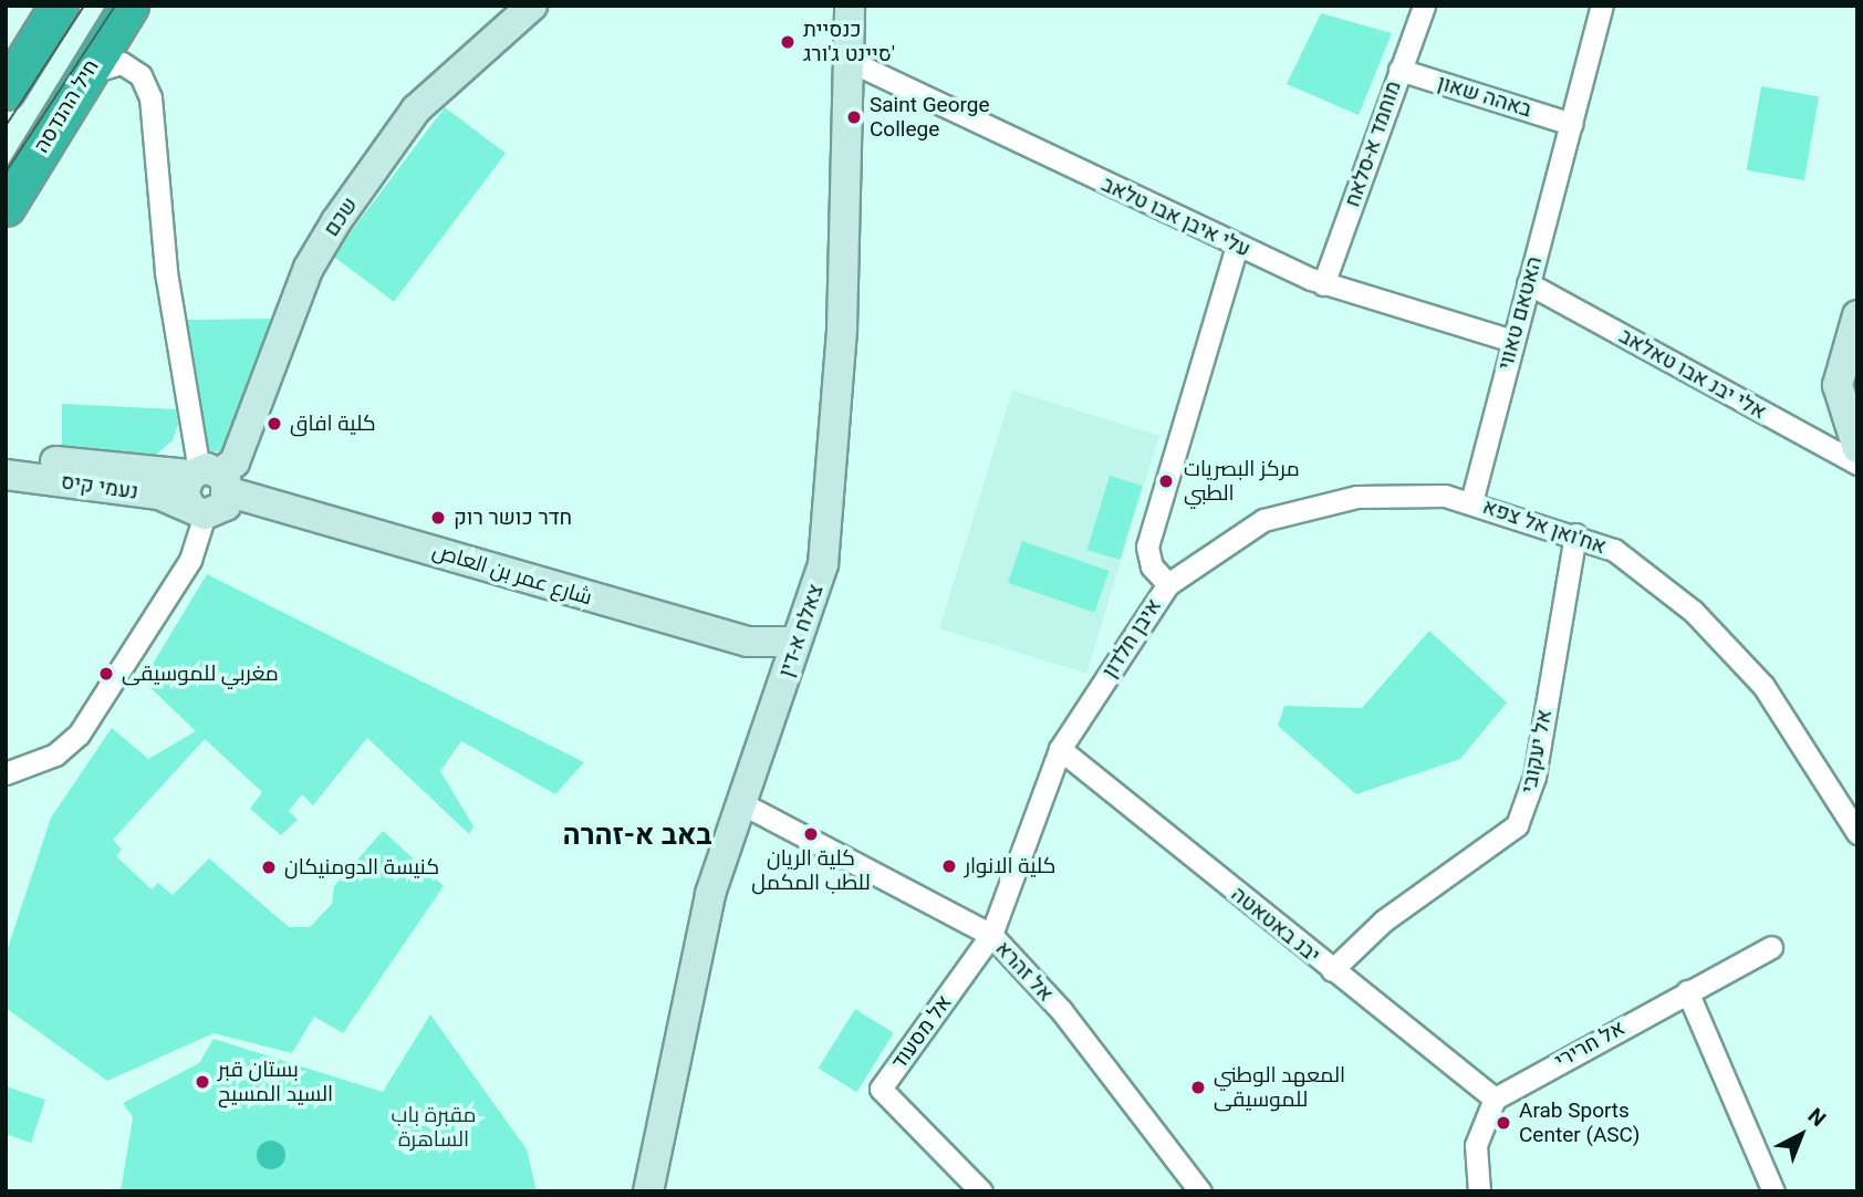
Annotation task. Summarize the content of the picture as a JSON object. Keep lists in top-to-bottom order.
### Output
{
  "streets": {
    "highway": ["חיל ההנדסה"],
    "street": [
      "באהה שאון",
      "מוחמד א-סלאח",
      "שכם",
      "עלי איבן אבו טלאב",
      "האטאם טאווי",
      "אלי יבנ אבו טאלאב",
      "נעמי קיס",
      "אח'ואן אל צפא",
      "شارع عمر بن العاص",
      "צאלח א-דין",
      "איבן חלדון",
      "אל יעקובי",
      "יבנ באטאטה",
      "אל זהרא",
      "אל מסעוד",
      "אל חרירי"
    ]
  },
  "crossings": [
    ["באהה שאון", "מוחמד א-סלאח"],
    ["באהה שאון", "האטאם טאווי"],
    ["מוחמד א-סלאח", "עלי איבן אבו טלאב"],
    ["שכם", "נעמי קיס"],
    ["שכם", "شارع عمر بن العاص"],
    ["עלי איבן אבו טלאב", "האטאם טאווי"],
    ["עלי איבן אבו טלאב", "צאלח א-דין"],
    ["עלי איבן אבו טלאב", "איבן חלדון"],
    ["האטאם טאווי", "אלי יבנ אבו טאלאב"],
    ["האטאם טאווי", "אח'ואן אל צפא"],
    ["נעמי קיס", "شارع عمر بن العاص"],
    ["אח'ואן אל צפא", "איבן חלדון"],
    ["אח'ואן אל צפא", "אל יעקובי"],
    ["شارع عمر بن العاص", "צאלח א-דין"],
    ["צאלח א-דין", "אל זהרא"],
    ["איבן חלדון", "יבנ באטאטה"],
    ["איבן חלדון", "אל זהרא"],
    ["איבן חלדון", "אל מסעוד"],
    ["אל יעקובי", "יבנ באטאטה"],
    ["יבנ באטאטה", "אל חרירי"],
    ["אל זהרא", "אל מסעוד"]
  ],
  "districts": ["באב א-זהרה"],
  "parks": ["مقبرة باب الساهرة"],
  "places": [
    "כנסיית סיינט ג'ורג'",
    "Saint George College",
    "كلية افاق",
    "مركز البصريات الطبي",
    "חדר כושר רוק",
    "مغربي للموسيقى",
    "كلية الريان للطب المكمل",
    "كلية الانوار",
    "كنيسة الدومنيكان",
    "بستان قبر السيد المسيح",
    "المعهد الوطني للموسيقى",
    "Arab Sports Center (ASC)"
  ],
  "north": "top right"
}
